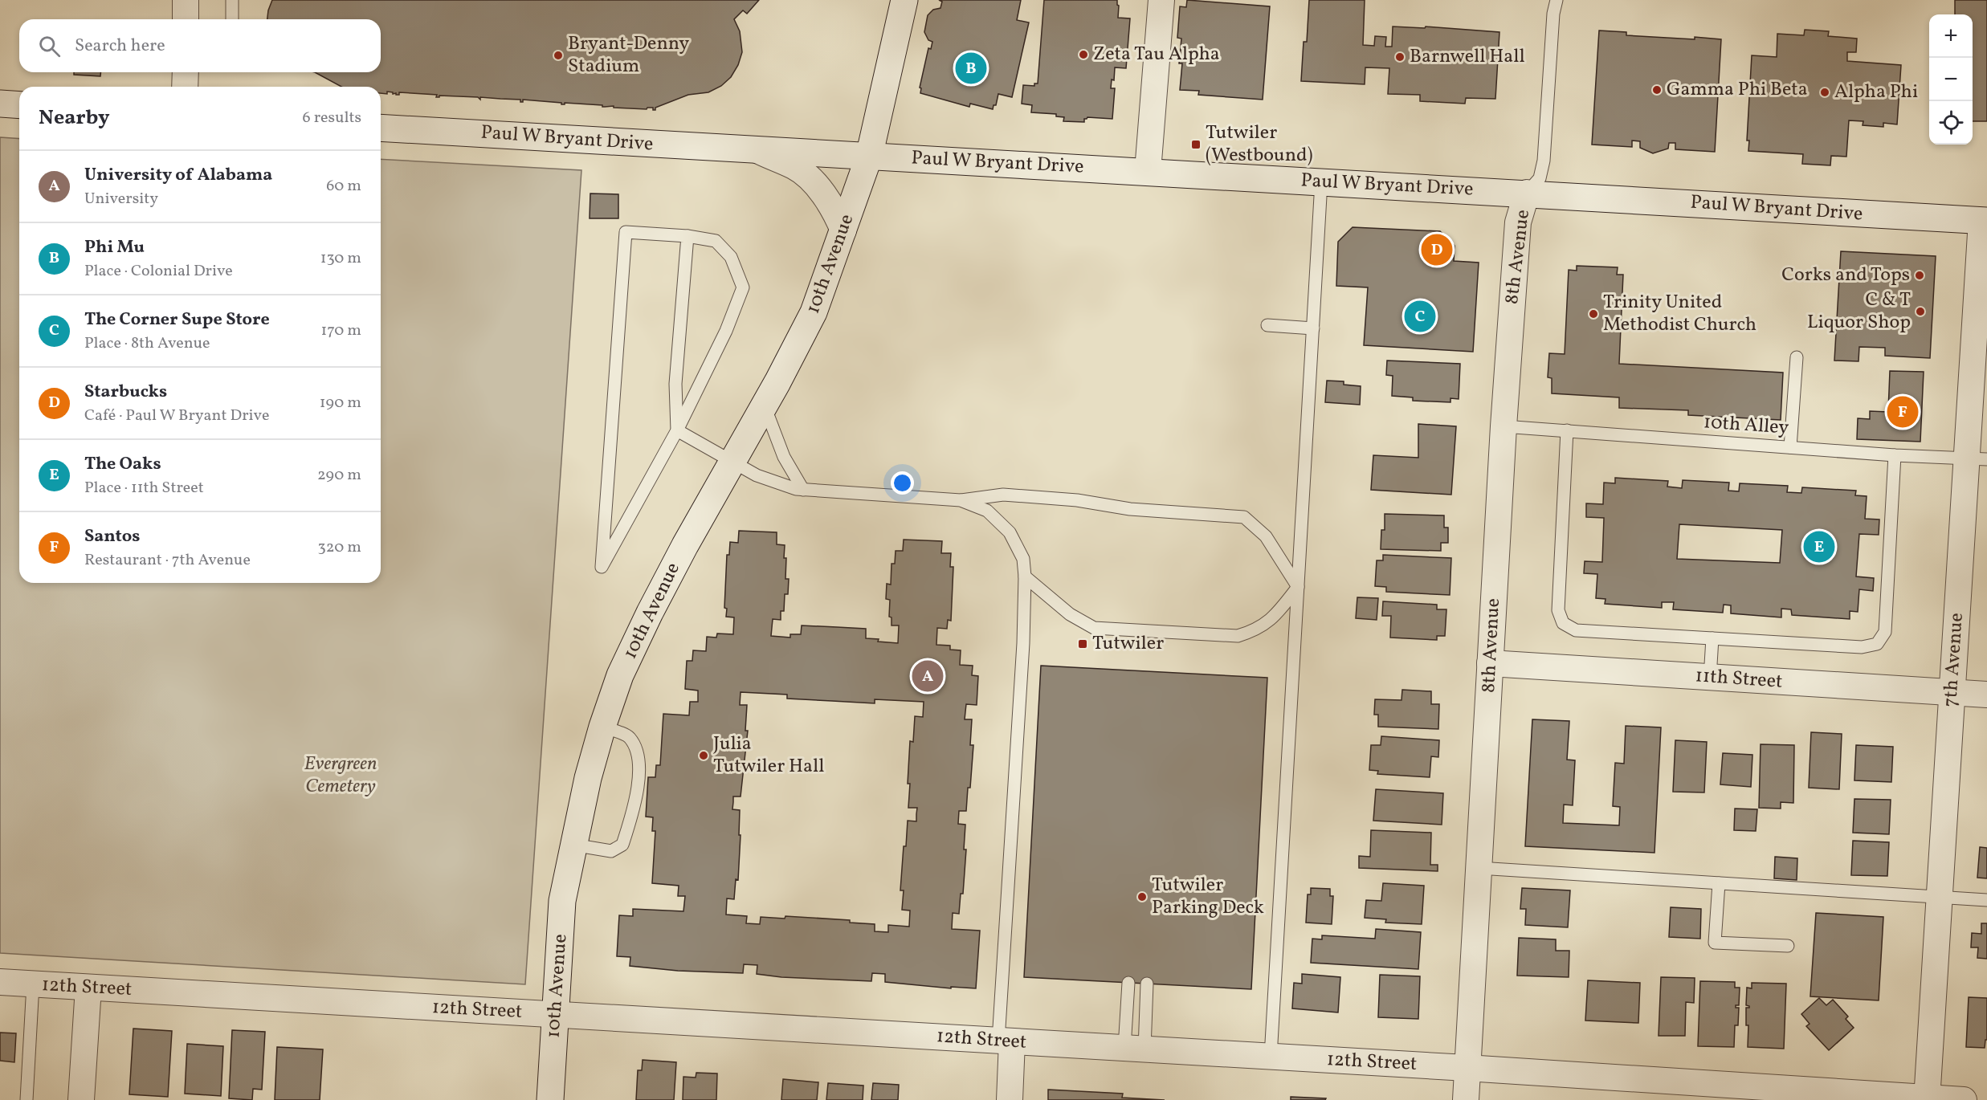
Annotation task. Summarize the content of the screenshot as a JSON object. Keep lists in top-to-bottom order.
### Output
{
  "streets": {
    "main road": ["Paul W Bryant Drive", "10th Avenue"],
    "street": [
      "8th Avenue",
      "7th Avenue",
      "11th Street",
      "12th Street"
    ],
    "lane": ["10th Alley"]
  },
  "crossings": [
    ["Paul W Bryant Drive", "8th Avenue"],
    ["Paul W Bryant Drive", "10th Avenue"],
    ["Paul W Bryant Drive", "7th Avenue"],
    ["8th Avenue", "10th Alley"],
    ["8th Avenue", "11th Street"],
    ["8th Avenue", "12th Street"],
    ["10th Avenue", "12th Street"],
    ["10th Alley", "7th Avenue"],
    ["7th Avenue", "11th Street"],
    ["7th Avenue", "12th Street"]
  ],
  "parks": ["Evergreen Cemetery"],
  "places": {
    "other": [
      "Zeta Tau Alpha",
      "Bryant-Denny Stadium",
      "Barnwell Hall",
      "Gamma Phi Beta",
      "Alpha Phi",
      "Corks and Tops",
      "C & T Liquor Shop",
      "Trinity United Methodist Church",
      "Julia Tutwiler Hall",
      "Tutwiler Parking Deck"
    ],
    "transit": ["Tutwiler (Westbound)", "Tutwiler"]
  },
  "page": {
    "map_buttons": ["+", "−"],
    "search": "Search here",
    "pins": [
      "B",
      "D",
      "C",
      "F",
      "E",
      "A"
    ],
    "heading": ["Nearby", "6 results"],
    "list": [
      {
        "mark": "A",
        "name": "University of Alabama",
        "note": "University",
        "value": "60 m"
      },
      {
        "mark": "B",
        "name": "Phi Mu",
        "note": "Place · Colonial Drive",
        "value": "130 m"
      },
      {
        "mark": "C",
        "name": "The Corner Supe Store",
        "note": "Place · 8th Avenue",
        "value": "170 m"
      },
      {
        "mark": "D",
        "name": "Starbucks",
        "note": "Café · Paul W Bryant Drive",
        "value": "190 m"
      },
      {
        "mark": "E",
        "name": "The Oaks",
        "note": "Place · 11th Street",
        "value": "290 m"
      },
      {
        "mark": "F",
        "name": "Santos",
        "note": "Restaurant · 7th Avenue",
        "value": "320 m"
      }
    ]
  }
}
